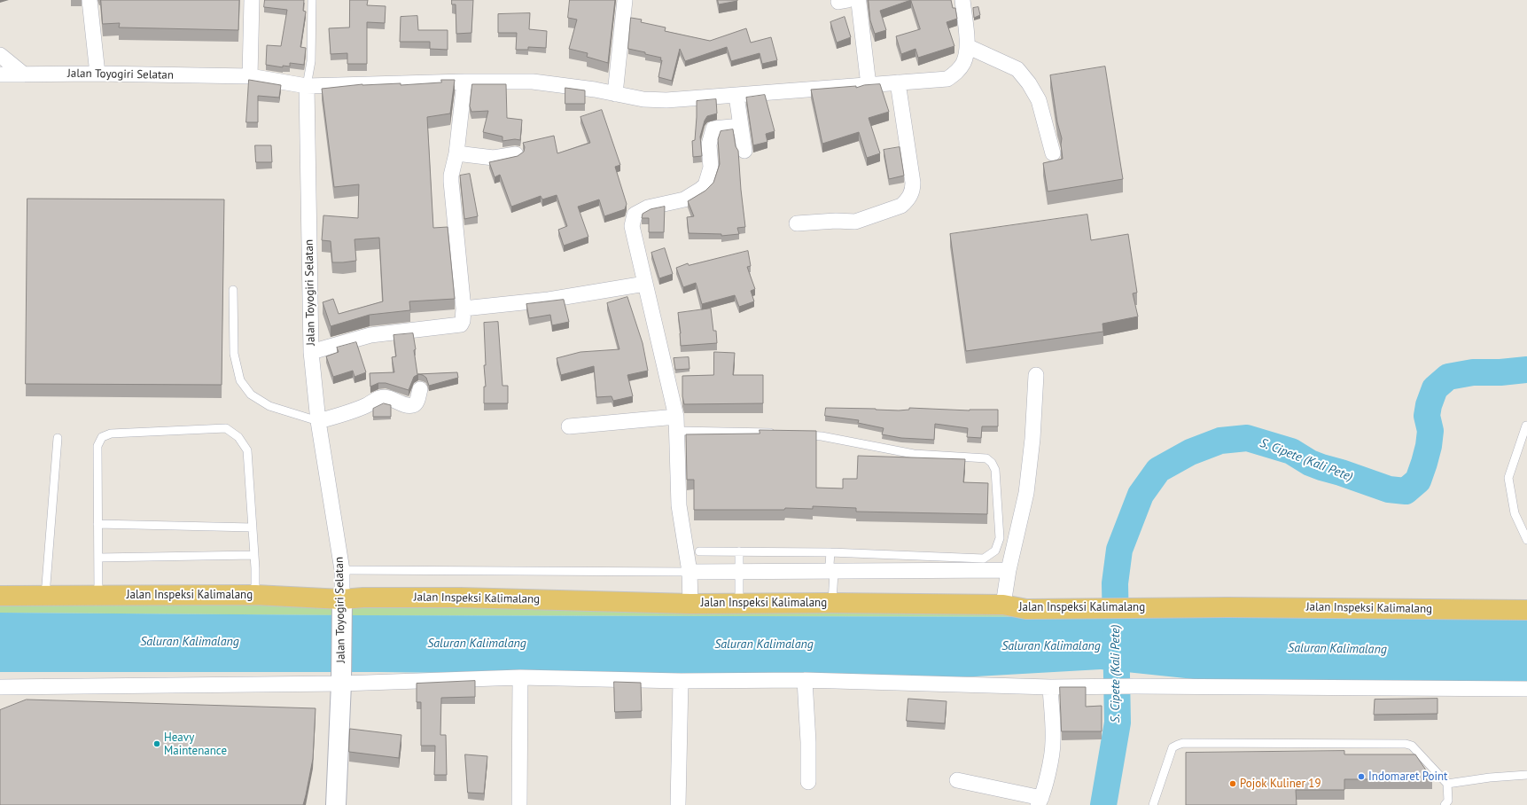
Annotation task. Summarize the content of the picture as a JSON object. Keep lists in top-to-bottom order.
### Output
{
  "streets": {
    "main road": ["Jalan Inspeksi Kalimalang"],
    "street": ["Jalan Toyogiri Selatan"]
  },
  "crossings": [
    ["Jalan Toyogiri Selatan", "Jalan Inspeksi Kalimalang"]
  ],
  "water": ["S. Cipete (Kali Pete)", "Saluran Kalimalang"],
  "places": ["Heavy Maintenance", "Indomaret Point", "Pojok Kuliner 19"]
}
